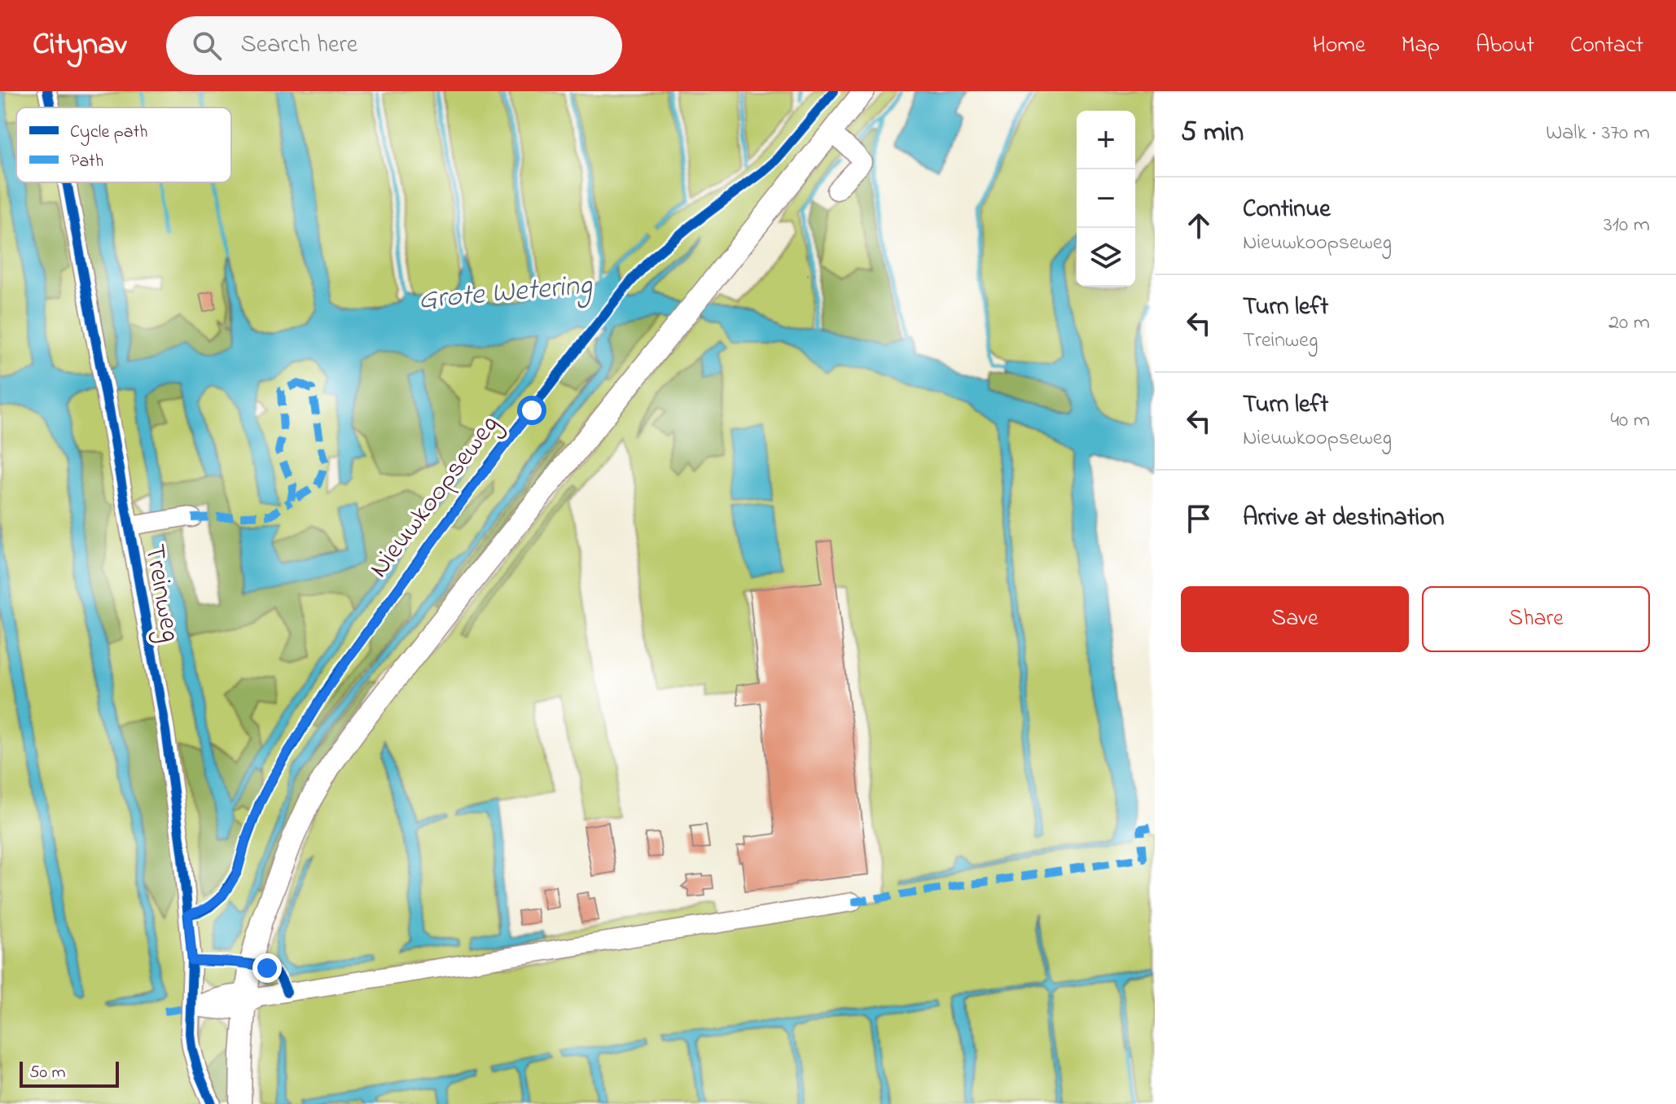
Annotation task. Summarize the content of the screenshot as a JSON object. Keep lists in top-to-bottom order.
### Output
{
  "streets": {
    "street": ["Treinweg"],
    "cycle path": ["Nieuwkoopseweg"]
  },
  "water": ["Grote Wetering"],
  "legend": ["Cycle path", "Path"],
  "scale_bar": "50 m",
  "page": {
    "header": "Citynav",
    "search": "Search here",
    "nav": [
      "Home",
      "Map",
      "About",
      "Contact"
    ],
    "heading": ["5 min", "Walk · 370 m"],
    "map_buttons": ["+", "−"],
    "list": [
      ["Continue", "Nieuwkoopseweg", "310 m"],
      ["Turn left", "Treinweg", "20 m"],
      ["Turn left", "Nieuwkoopseweg", "40 m"],
      "Arrive at destination"
    ],
    "buttons": ["Save", "Share"],
    "scale": "50 m"
  }
}
